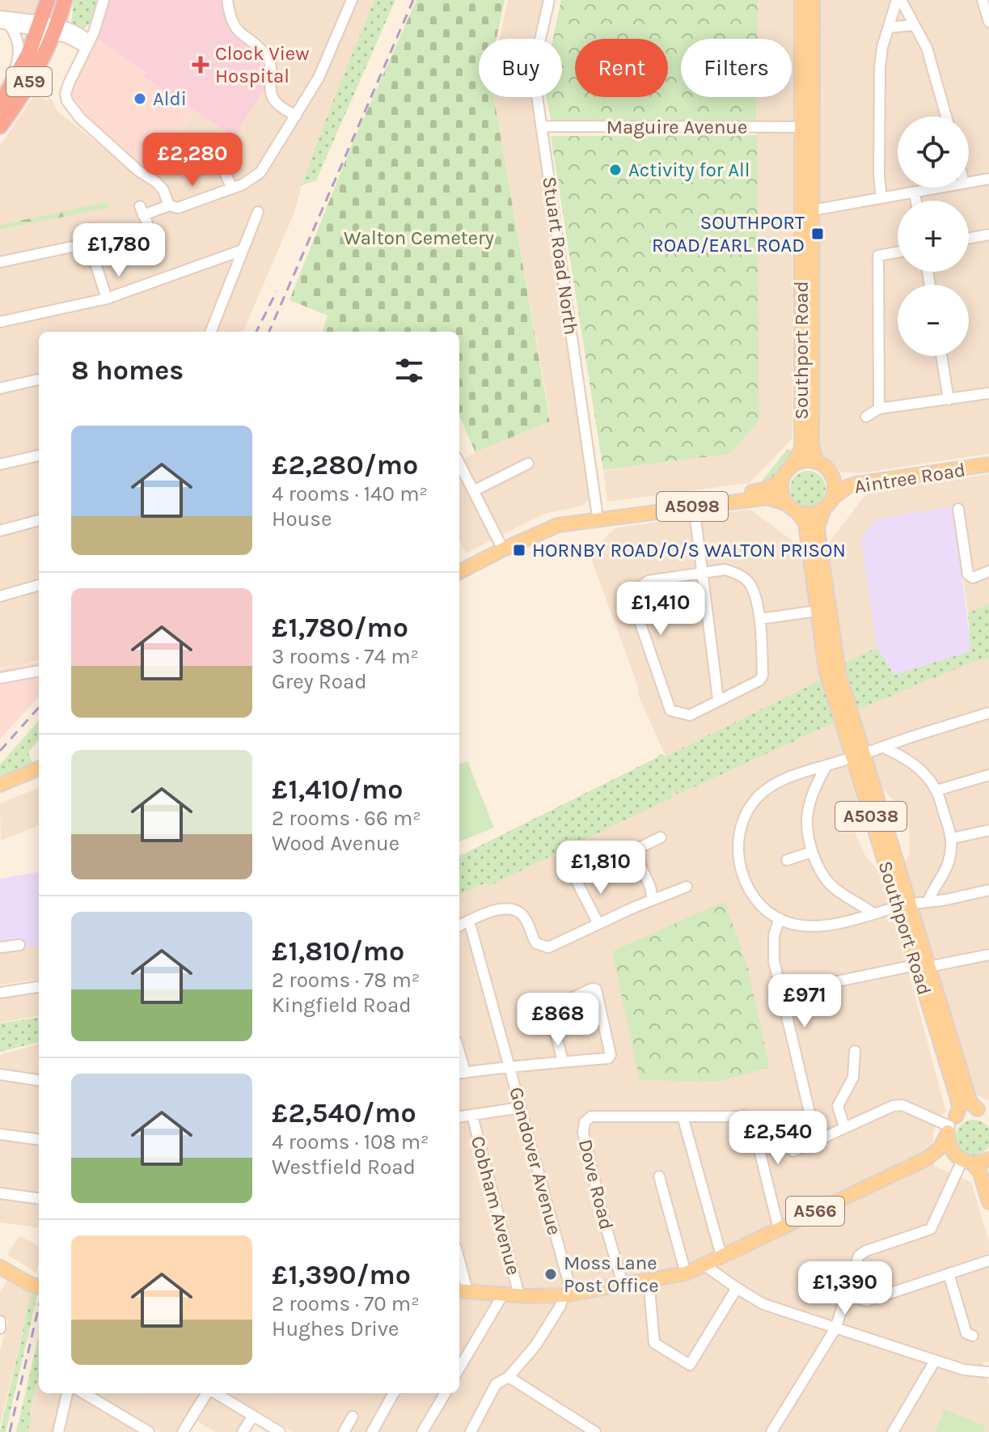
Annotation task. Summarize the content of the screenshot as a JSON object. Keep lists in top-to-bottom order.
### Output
{
  "streets": {
    "highway": ["A59"],
    "main road": [
      "Southport Road",
      "Aintree Road",
      "A5098",
      "A5038",
      "A566"
    ],
    "street": [
      "Maguire Avenue",
      "Stuart Road North",
      "Gondover Avenue",
      "Dove Road",
      "Cobham Avenue"
    ]
  },
  "crossings": [
    ["Maguire Avenue", "Stuart Road North"],
    ["Maguire Avenue", "Southport Road"],
    ["Stuart Road North", "A5098"],
    ["Southport Road", "Aintree Road"],
    ["Southport Road", "A5098"],
    ["Southport Road", "A5038"],
    ["Southport Road", "A566"],
    ["Aintree Road", "A5098"],
    ["Aintree Road", "A5038"],
    ["A5098", "A5038"],
    ["Gondover Avenue", "A566"],
    ["Dove Road", "A566"],
    ["Cobham Avenue", "A566"]
  ],
  "parks": ["Walton Cemetery"],
  "places": {
    "health": ["Clock View Hospital"],
    "other": ["Aldi", "Activity for All", "Moss Lane Post Office"],
    "transit": ["SOUTHPORT ROAD/EARL ROAD", "HORNBY ROAD/O/S WALTON PRISON"]
  },
  "page": {
    "chip": ["Buy", "Rent", "Filters"],
    "map_buttons": ["+", "−"],
    "price": [
      "£2,280",
      "£1,780",
      "£1,410",
      "£1,810",
      "£971",
      "£868",
      "£2,540",
      "£1,390"
    ],
    "heading": "8 homes",
    "list": [
      {
        "name": "£2,280/mo",
        "note": "4 rooms · 140 m² · House"
      },
      {
        "name": "£1,780/mo",
        "note": "3 rooms · 74 m² · Grey Road"
      },
      {
        "name": "£1,410/mo",
        "note": "2 rooms · 66 m² · Wood Avenue"
      },
      {
        "name": "£1,810/mo",
        "note": "2 rooms · 78 m² · Kingfield Road"
      },
      {
        "name": "£2,540/mo",
        "note": "4 rooms · 108 m² · Westfield Road"
      },
      {
        "name": "£1,390/mo",
        "note": "2 rooms · 70 m² · Hughes Drive"
      }
    ]
  }
}
